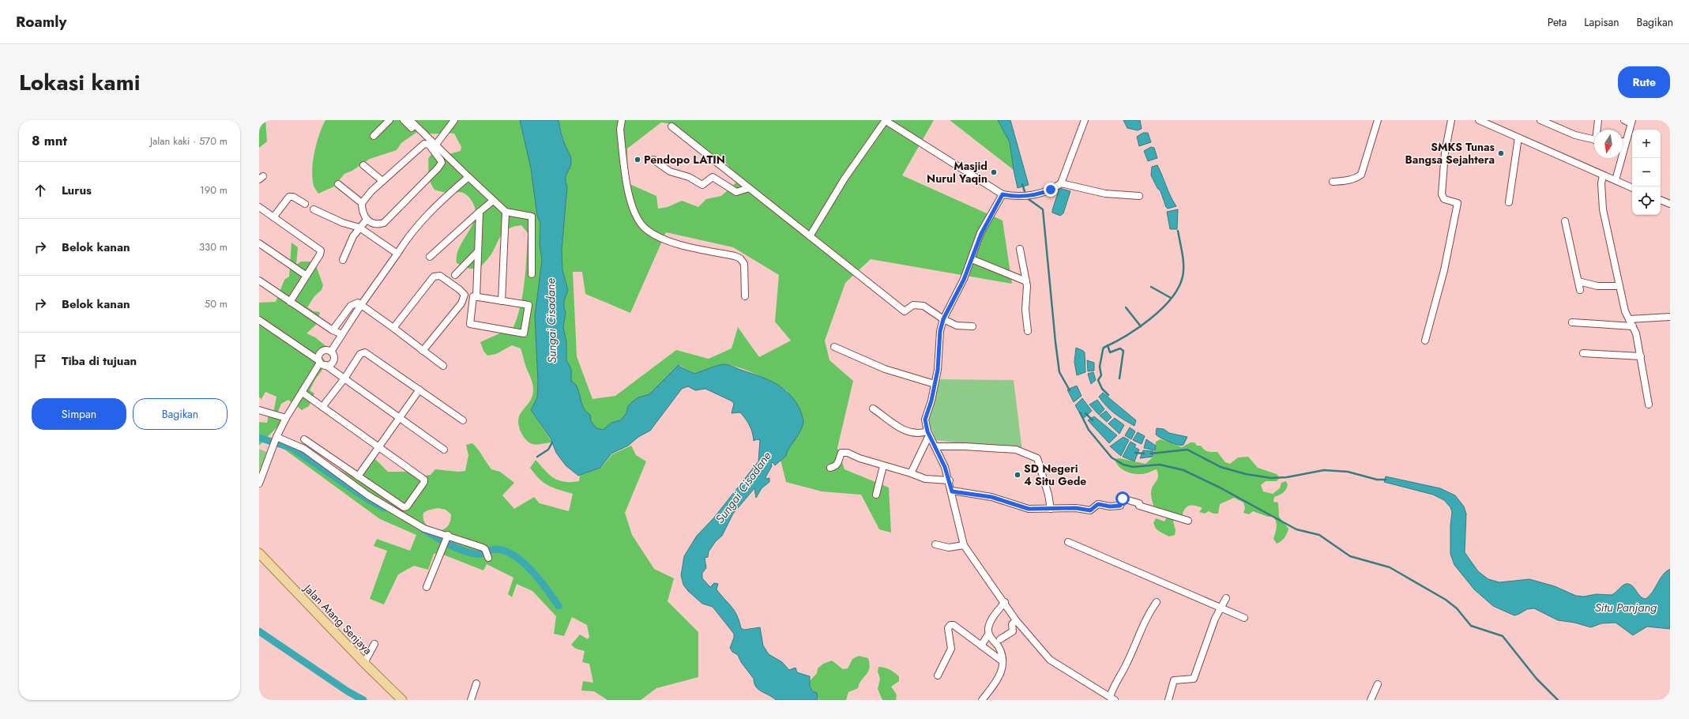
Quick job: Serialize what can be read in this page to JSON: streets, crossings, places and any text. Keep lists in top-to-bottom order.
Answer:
{
  "streets": {
    "main road": ["Jalan Atang Senjaya"]
  },
  "water": ["Sungai Cisadane", "Situ Panjang"],
  "places": [
    "SMKS Tunas Bangsa Sejahtera",
    "Pendopo LATIN",
    "Masjid Nurul Yaqin",
    "SD Negeri 4 Situ Gede"
  ],
  "north": "bottom",
  "page": {
    "header": "Roamly",
    "nav": ["Peta", "Lapisan", "Bagikan"],
    "title": "Lokasi kami",
    "buttons": [
      "Rute",
      ["Simpan", "Bagikan"]
    ],
    "heading": ["8 mnt", "Jalan kaki · 570 m"],
    "map_buttons": ["+", "−"],
    "list": [
      ["Lurus", "190 m"],
      ["Belok kanan", "330 m"],
      ["Belok kanan", "50 m"],
      "Tiba di tujuan"
    ]
  }
}
